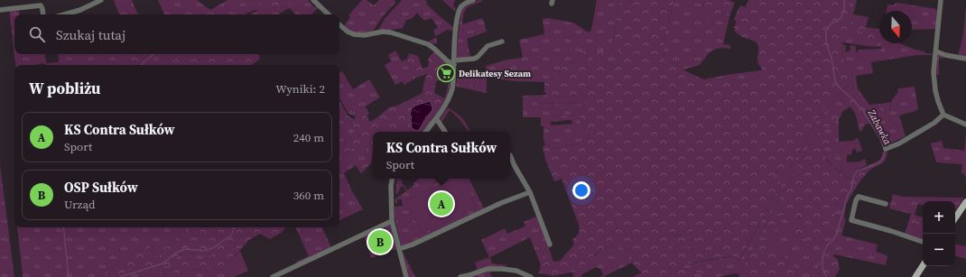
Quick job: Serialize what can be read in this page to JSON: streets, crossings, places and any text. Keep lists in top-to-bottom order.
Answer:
{
  "water": ["Zabawka"],
  "places": {
    "supermarket": ["Delikatesy Sezam"]
  },
  "north": "bottom",
  "page": {
    "search": "Szukaj tutaj",
    "heading": ["W pobliżu", "Wyniki: 2"],
    "list": [
      {
        "mark": "A",
        "name": "KS Contra Sułków",
        "note": "Sport",
        "value": "240 m"
      },
      {
        "mark": "B",
        "name": "OSP Sułków",
        "note": "Urząd",
        "value": "360 m"
      }
    ],
    "popup": ["KS Contra Sułków", "Sport"],
    "pins": ["A", "B"],
    "map_buttons": ["+", "−"]
  }
}
